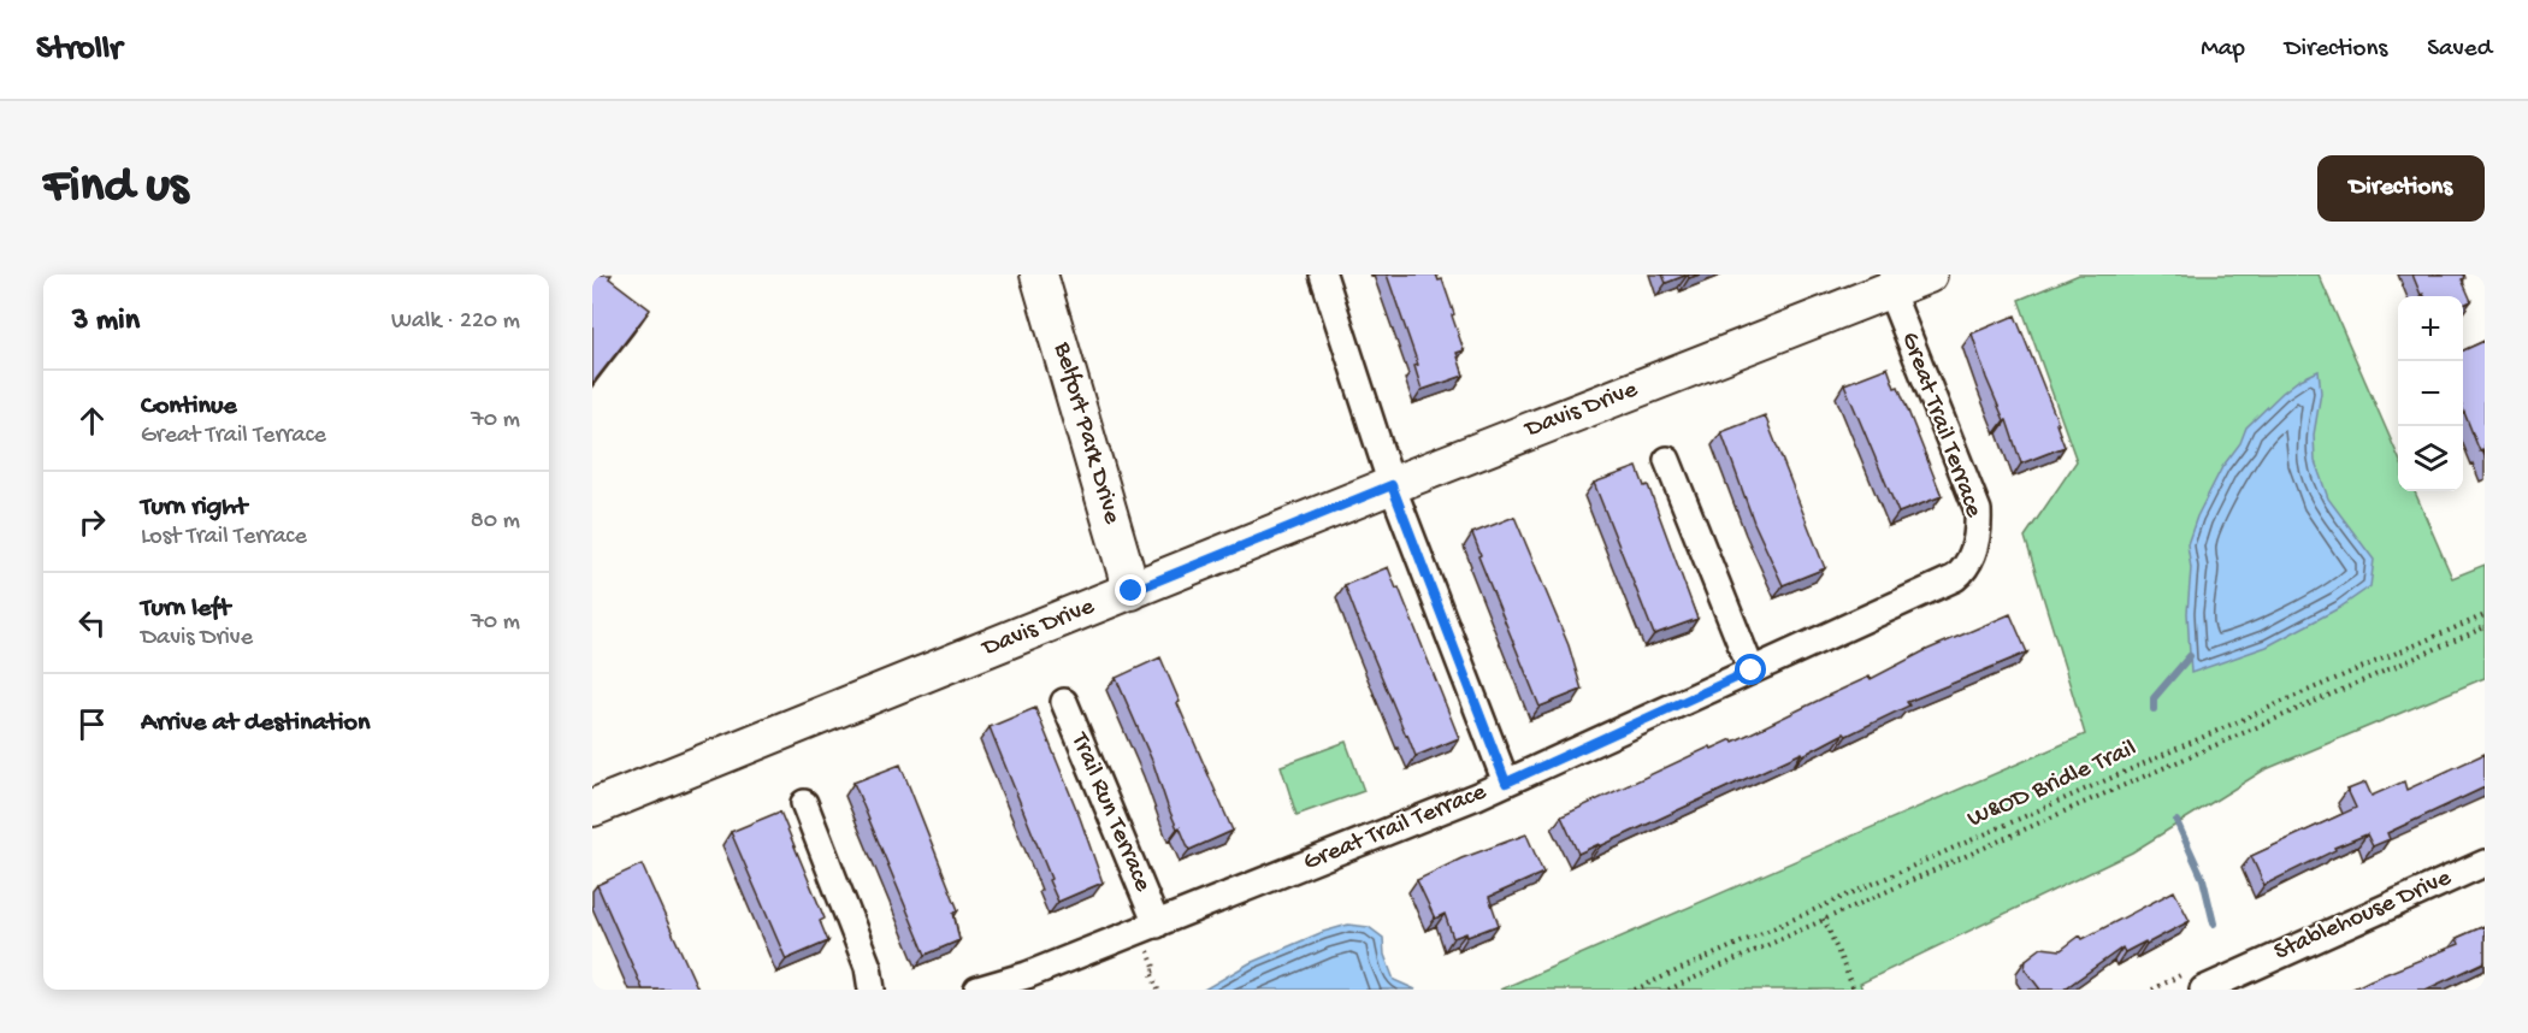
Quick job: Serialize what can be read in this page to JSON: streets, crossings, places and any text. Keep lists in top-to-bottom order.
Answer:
{
  "streets": {
    "main road": ["Davis Drive", "Belfort Park Drive"],
    "street": ["Great Trail Terrace", "Trail Run Terrace", "Stablehouse Drive"],
    "path": ["W&OD Bridle Trail"]
  },
  "crossings": [
    ["Davis Drive", "Great Trail Terrace"],
    ["Davis Drive", "Belfort Park Drive"],
    ["Great Trail Terrace", "Trail Run Terrace"]
  ],
  "page": {
    "header": "Strollr",
    "nav": ["Map", "Directions", "Saved"],
    "buttons": "Directions",
    "title": "Find us",
    "heading": ["3 min", "Walk · 220 m"],
    "map_buttons": ["+", "−"],
    "list": [
      ["Continue", "Great Trail Terrace", "70 m"],
      ["Turn right", "Lost Trail Terrace", "80 m"],
      ["Turn left", "Davis Drive", "70 m"],
      "Arrive at destination"
    ]
  }
}
